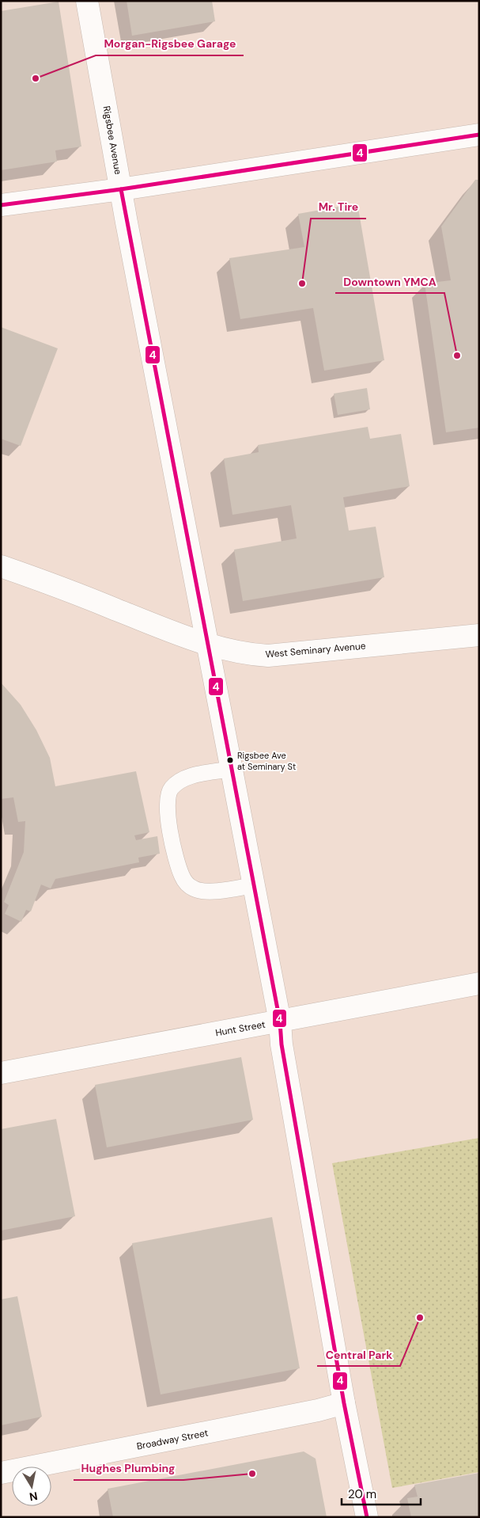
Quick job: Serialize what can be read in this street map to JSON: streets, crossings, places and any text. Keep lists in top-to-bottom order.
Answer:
{
  "streets": {
    "street": [
      "Rigsbee Avenue",
      "West Seminary Avenue",
      "Hunt Street",
      "Broadway Street"
    ]
  },
  "crossings": [
    ["Rigsbee Avenue", "West Seminary Avenue"],
    ["Rigsbee Avenue", "Hunt Street"],
    ["Rigsbee Avenue", "Broadway Street"]
  ],
  "places": [
    "Morgan-Rigsbee Garage",
    "Mr. Tire",
    "Downtown YMCA",
    "Rigsbee Ave at Seminary St",
    "Central Park",
    "Hughes Plumbing"
  ],
  "lines": ["transit line 4"],
  "scale_bar": "20 m",
  "north": "bottom"
}
